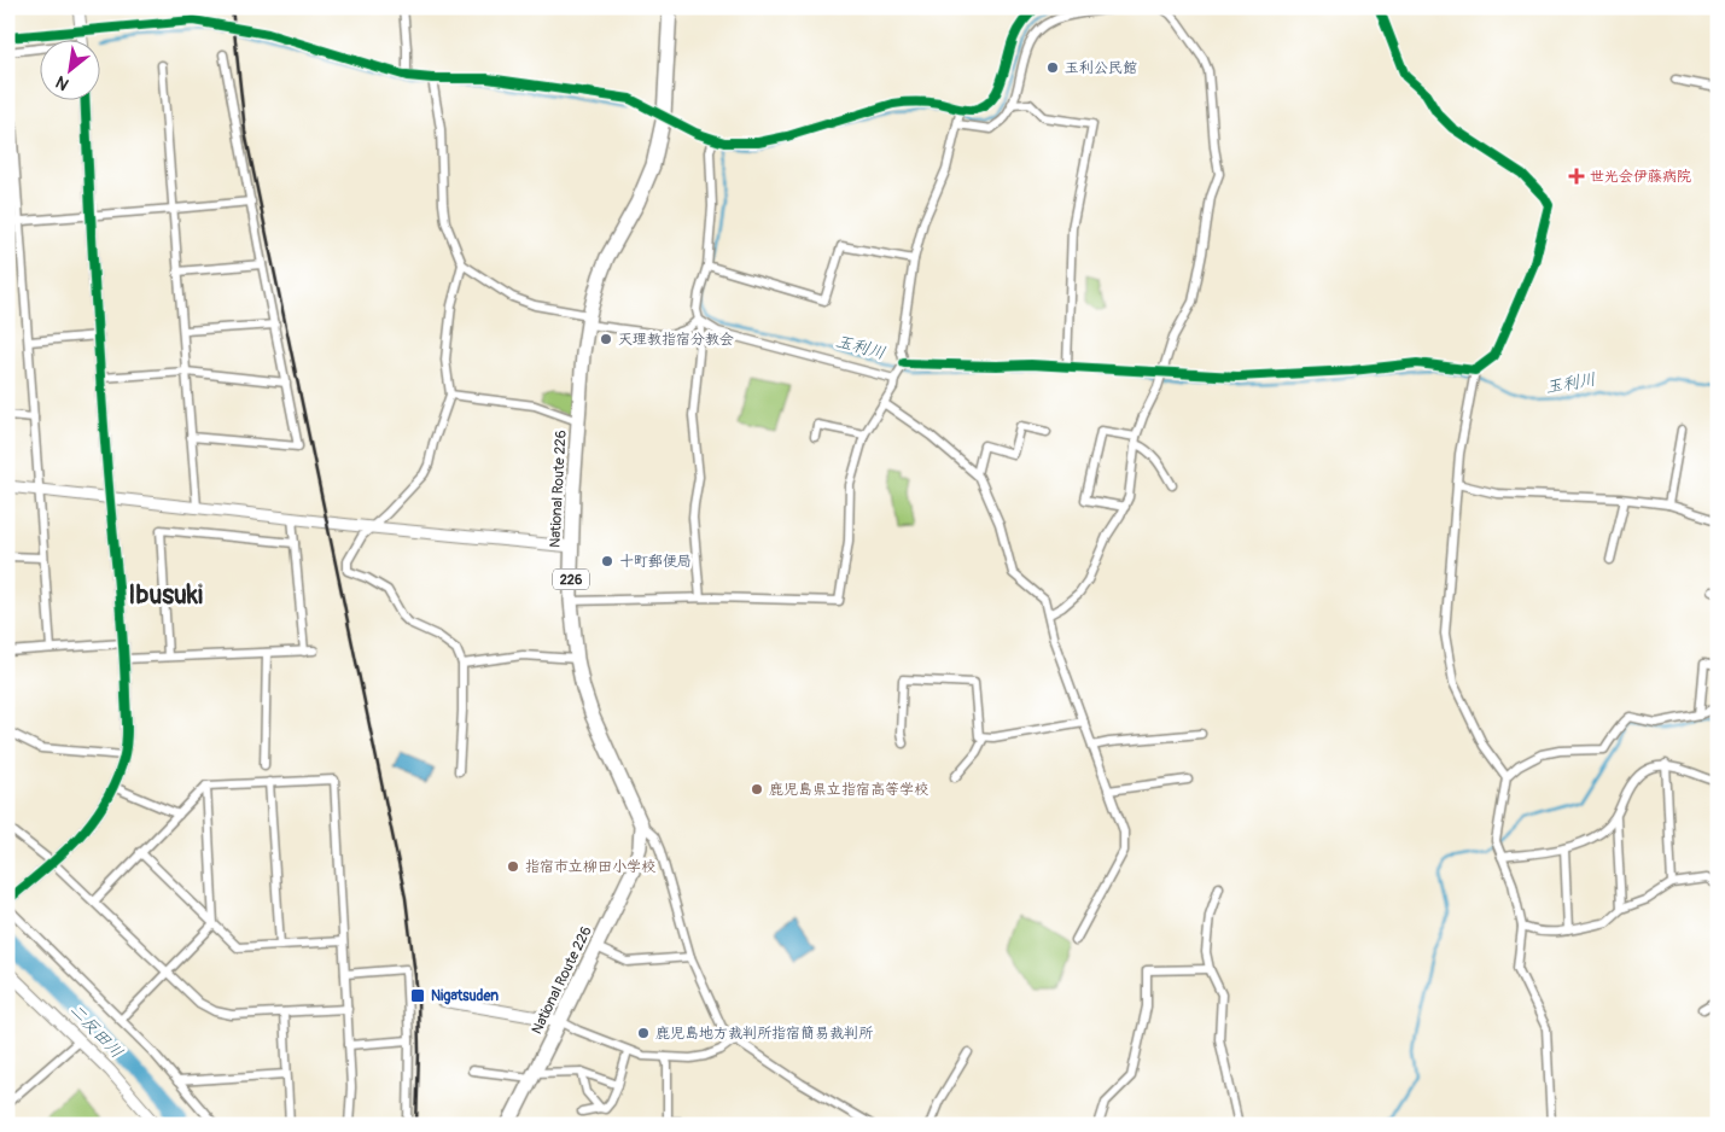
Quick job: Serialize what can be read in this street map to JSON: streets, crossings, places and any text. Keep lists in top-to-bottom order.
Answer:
{
  "streets": {
    "highway": ["National Route 226", "226"]
  },
  "districts": ["Ibusuki"],
  "water": ["玉利川", "二反田川"],
  "places": {
    "other": [
      "玉利公民館",
      "天理教指宿分教会",
      "十町郵便局",
      "鹿児島県立指宿高等学校",
      "指宿市立柳田小学校",
      "鹿児島地方裁判所指宿簡易裁判所"
    ],
    "health": ["世光会伊藤病院"],
    "transit": ["Nigatsuden"]
  },
  "north": "bottom left"
}
